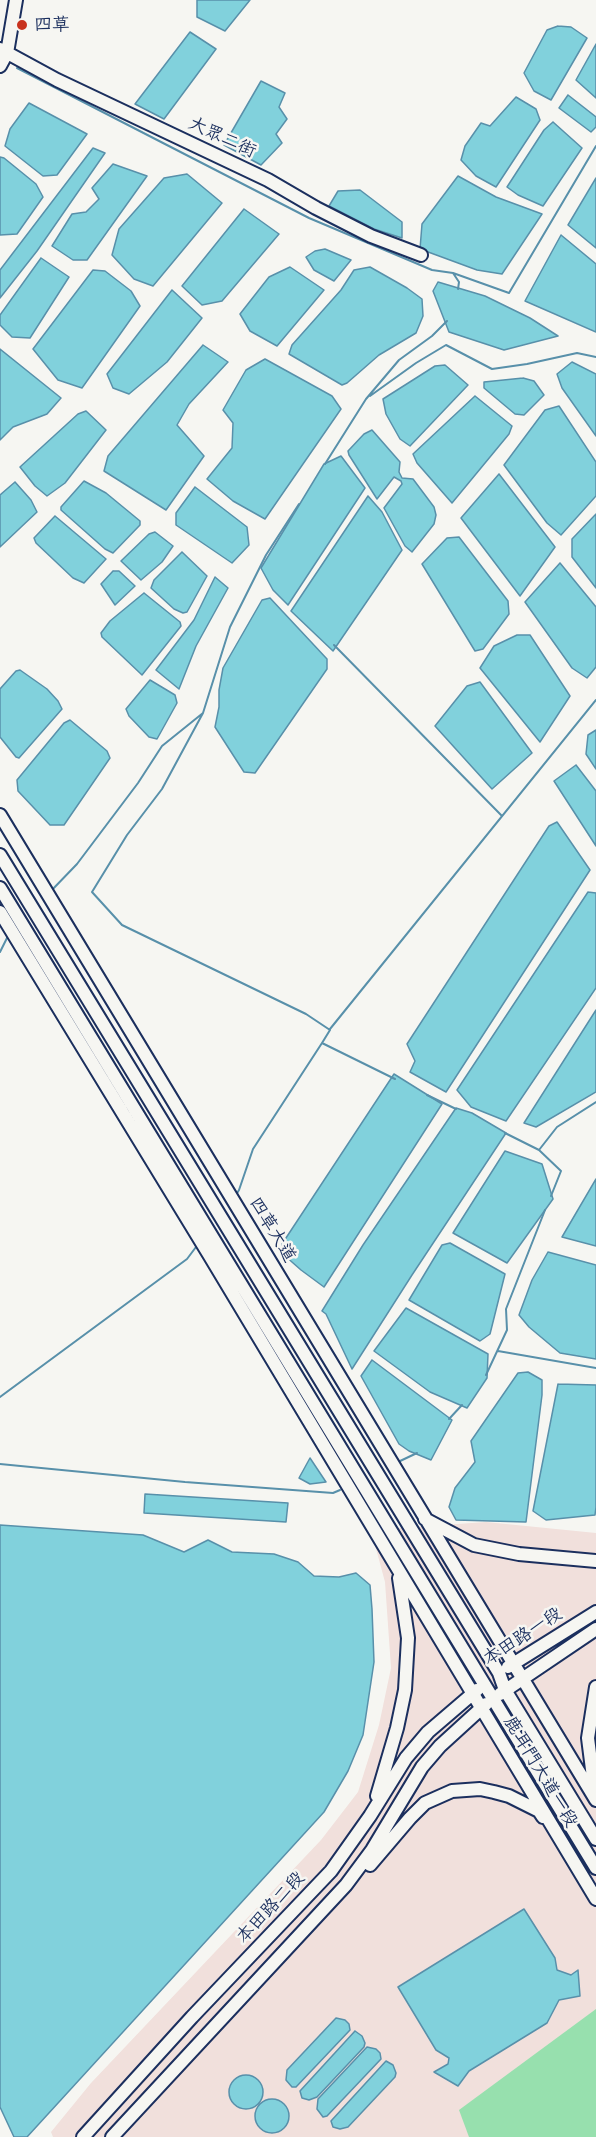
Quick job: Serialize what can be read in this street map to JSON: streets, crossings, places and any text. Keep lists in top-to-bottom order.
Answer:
{
  "streets": {
    "street": [
      "大眾二街",
      "四草大道",
      "本田路一段",
      "鹿耳門大道一段",
      "本田路二段"
    ]
  },
  "crossings": [
    ["四草大道", "本田路一段"],
    ["四草大道", "鹿耳門大道一段"],
    ["本田路一段", "鹿耳門大道一段"],
    ["本田路一段", "本田路二段"],
    ["鹿耳門大道一段", "本田路二段"]
  ],
  "places": ["四草"]
}
